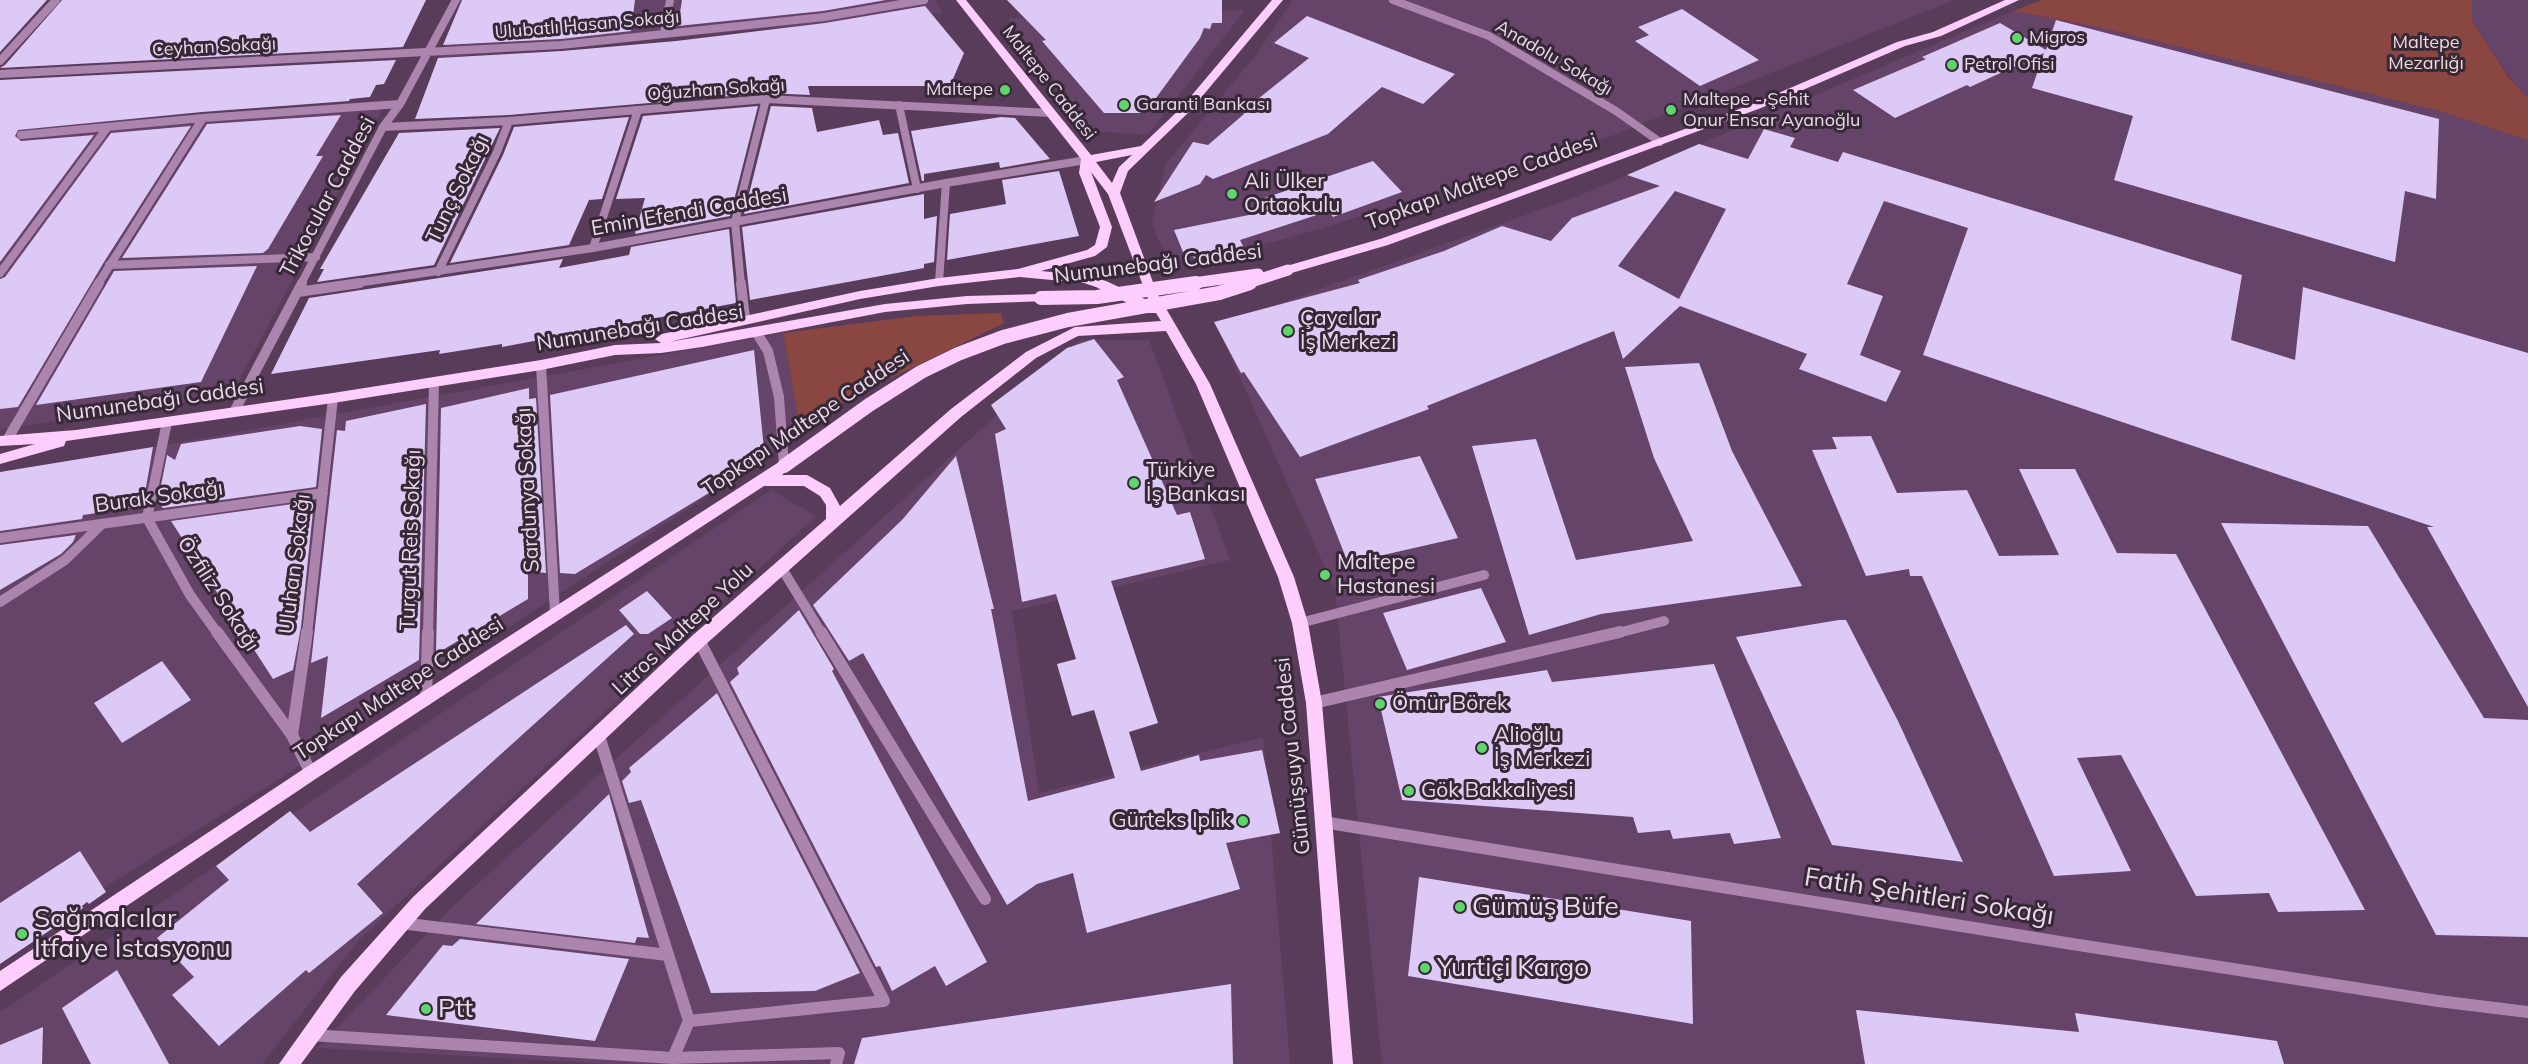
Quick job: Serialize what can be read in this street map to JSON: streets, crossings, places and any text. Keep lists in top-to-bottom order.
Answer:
{
  "streets": {
    "main road": [
      "Maltepe Caddesi",
      "Topkapı Maltepe Caddesi",
      "Numunebağı Caddesi",
      "Litros Maltepe Yolu",
      "Gümüşsuyu Caddesi"
    ],
    "street": [
      "Ulubatlı Hasan Sokağı",
      "Ceyhan Sokağı",
      "Anadolu Sokağı",
      "Oğuzhan Sokağı",
      "Tunç Sokağı",
      "Trikocular Caddesi",
      "Emin Efendi Caddesi",
      "Sardunya Sokağı",
      "Burak Sokağı",
      "Turgut Reis Sokağı",
      "Uluhan Sokağı",
      "Özfiliz Sokağı",
      "Fatih Şehitleri Sokağı"
    ]
  },
  "crossings": [
    ["Ulubatlı Hasan Sokağı", "Ceyhan Sokağı"],
    ["Ulubatlı Hasan Sokağı", "Trikocular Caddesi"],
    ["Ceyhan Sokağı", "Trikocular Caddesi"],
    ["Anadolu Sokağı", "Topkapı Maltepe Caddesi"],
    ["Maltepe Caddesi", "Oğuzhan Sokağı"],
    ["Maltepe Caddesi", "Emin Efendi Caddesi"],
    ["Maltepe Caddesi", "Gümüşsuyu Caddesi"],
    ["Oğuzhan Sokağı", "Tunç Sokağı"],
    ["Oğuzhan Sokağı", "Trikocular Caddesi"],
    ["Topkapı Maltepe Caddesi", "Numunebağı Caddesi"],
    ["Topkapı Maltepe Caddesi", "Sardunya Sokağı"],
    ["Topkapı Maltepe Caddesi", "Turgut Reis Sokağı"],
    ["Topkapı Maltepe Caddesi", "Özfiliz Sokağı"],
    ["Tunç Sokağı", "Emin Efendi Caddesi"],
    ["Trikocular Caddesi", "Emin Efendi Caddesi"],
    ["Trikocular Caddesi", "Numunebağı Caddesi"],
    ["Numunebağı Caddesi", "Sardunya Sokağı"],
    ["Numunebağı Caddesi", "Turgut Reis Sokağı"],
    ["Numunebağı Caddesi", "Uluhan Sokağı"],
    ["Burak Sokağı", "Uluhan Sokağı"],
    ["Burak Sokağı", "Özfiliz Sokağı"],
    ["Uluhan Sokağı", "Özfiliz Sokağı"],
    ["Litros Maltepe Yolu", "Gümüşsuyu Caddesi"],
    ["Gümüşsuyu Caddesi", "Fatih Şehitleri Sokağı"]
  ],
  "parks": ["Maltepe Mezarlığı"],
  "places": [
    "Migros",
    "Petrol Ofisi",
    "Maltepe",
    "Garanti Bankası",
    "Maltepe - Şehit Onur Ensar Ayanoğlu",
    "Ali Ülker Ortaokulu",
    "Çaycılar İş Merkezi",
    "Türkiye İş Bankası",
    "Maltepe Hastanesi",
    "Ömür Börek",
    "Alioğlu İş Merkezi",
    "Gök Bakkaliyesi",
    "Gürteks Iplik",
    "Gümüş Büfe",
    "Sağmalcılar İtfaiye İstasyonu",
    "Yurtiçi Kargo",
    "Ptt"
  ]
}
